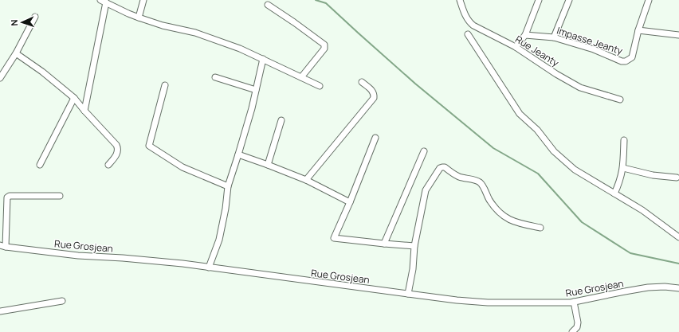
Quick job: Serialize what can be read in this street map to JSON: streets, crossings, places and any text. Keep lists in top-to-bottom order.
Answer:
{
  "streets": {
    "street": ["Impasse Jeanty", "Rue Jeanty", "Rue Grosjean"]
  },
  "north": "left"
}
